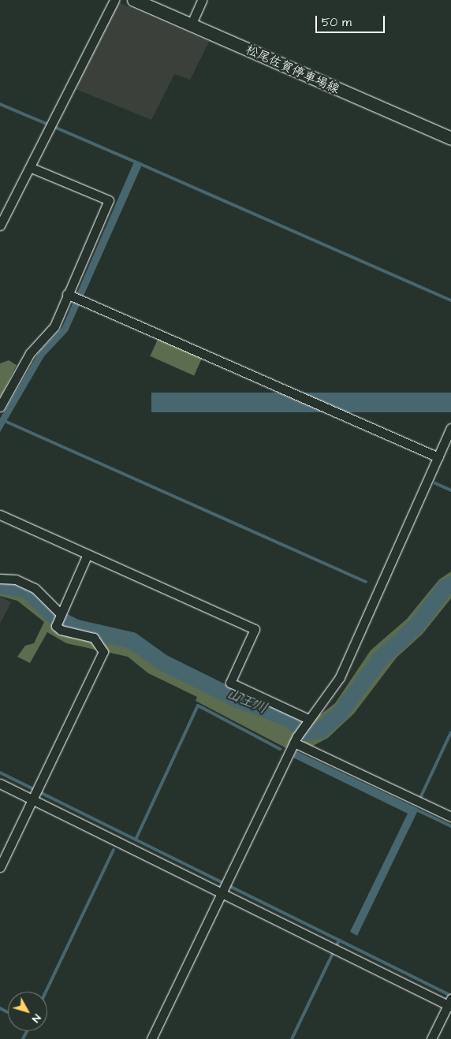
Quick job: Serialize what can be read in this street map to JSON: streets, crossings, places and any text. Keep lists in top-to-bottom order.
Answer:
{
  "streets": {
    "main road": ["松尾佐賀停車場線"]
  },
  "water": ["山王川"],
  "scale_bar": "50 m",
  "north": "bottom right"
}
